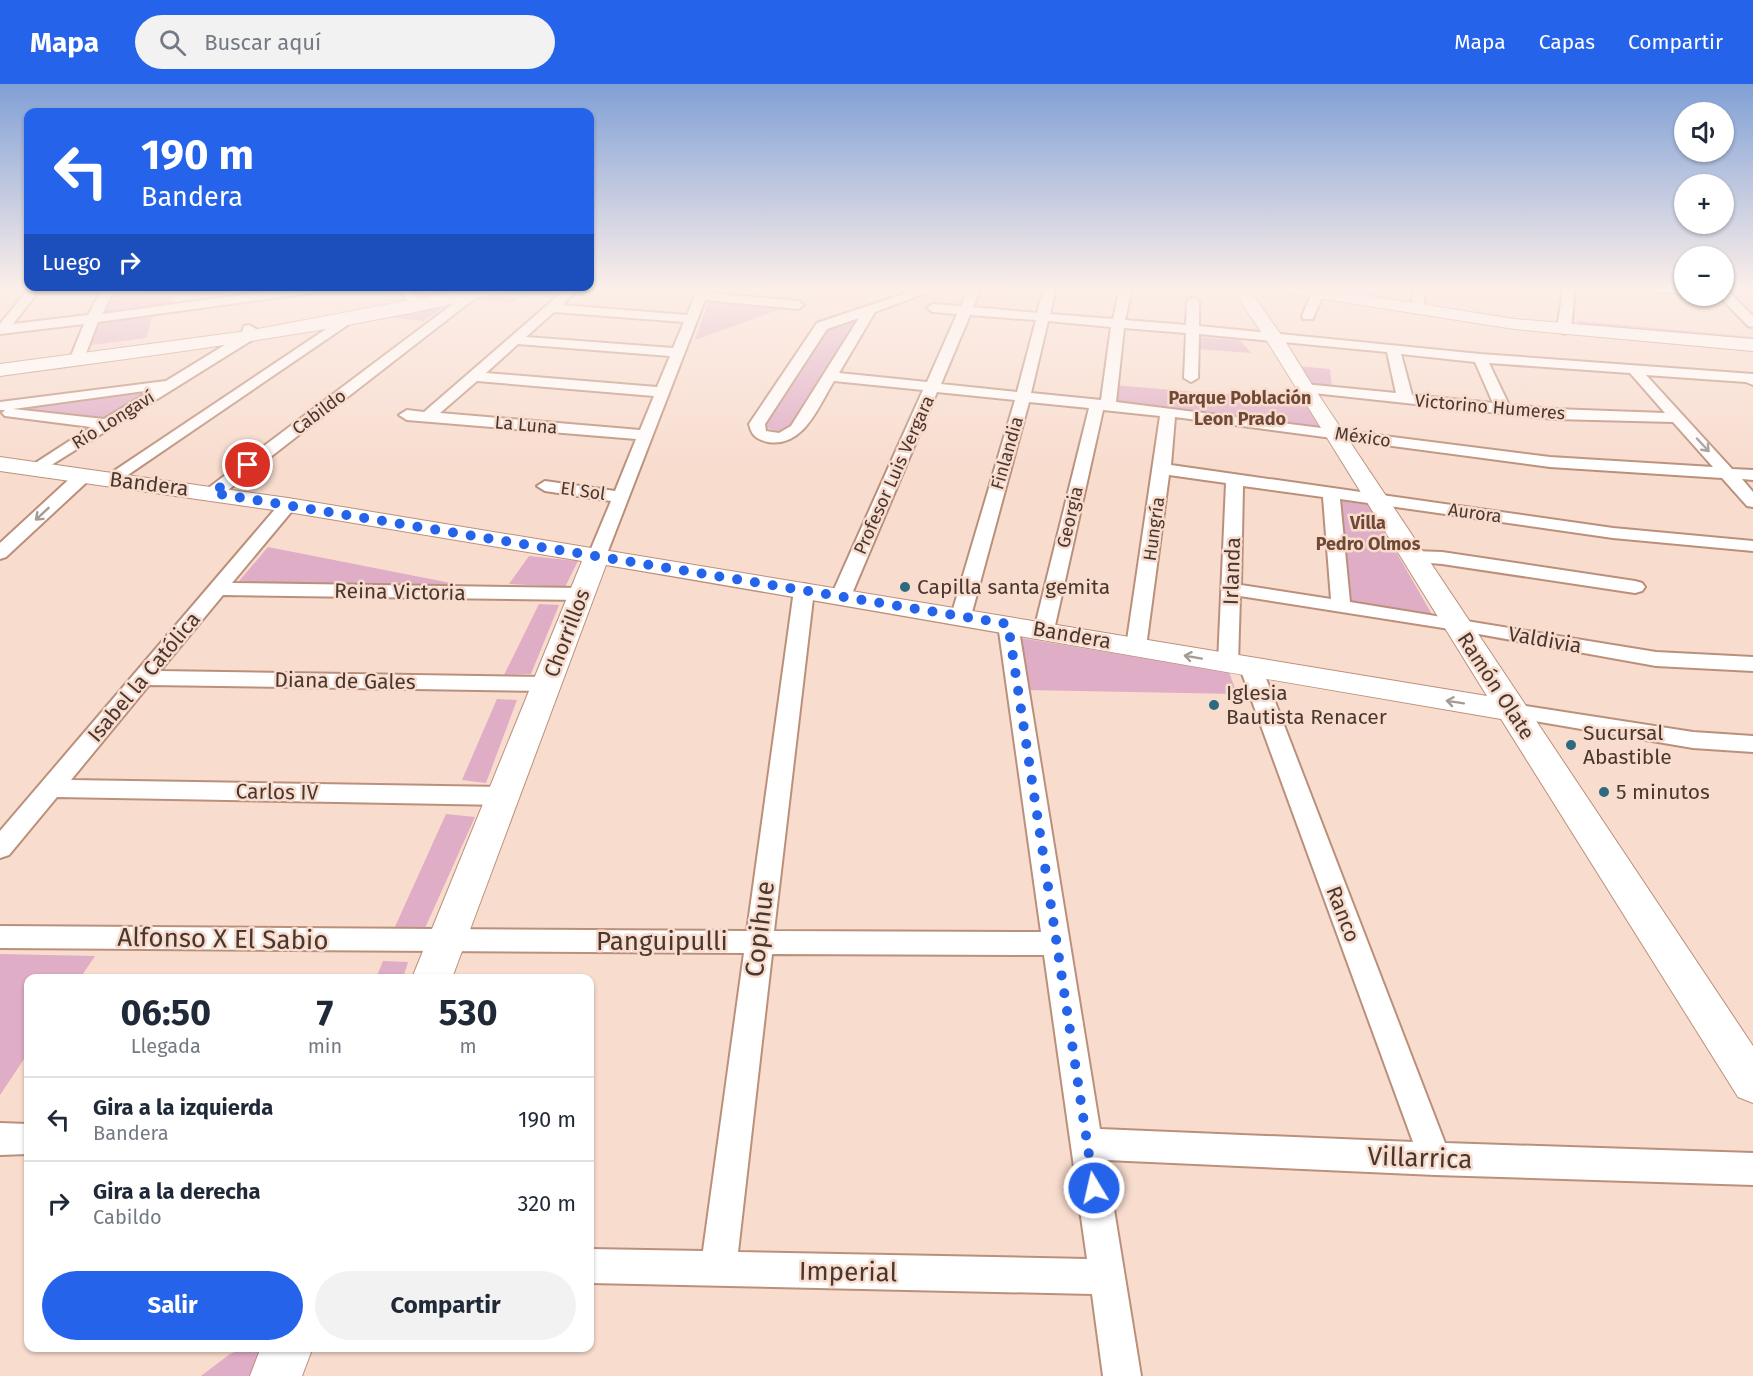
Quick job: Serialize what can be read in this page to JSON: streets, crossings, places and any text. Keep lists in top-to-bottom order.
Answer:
{
  "streets": {
    "street": [
      "Victorino Humeres",
      "Cabildo",
      "Río Longaví",
      "La Luna",
      "México",
      "Finlandia",
      "Profesor Luis Vergara",
      "Bandera",
      "El Sol",
      "Aurora",
      "Georgia",
      "Hungría",
      "Irlanda",
      "Reina Victoria",
      "Chorrillos",
      "Valdivia",
      "Isabel la Católica",
      "Diana de Gales",
      "Ramón Olate",
      "Carlos IV",
      "Ranco",
      "Copihue",
      "Alfonso X El Sabio",
      "Panguipulli",
      "Villarrica",
      "Imperial"
    ]
  },
  "crossings": [
    ["Victorino Humeres", "Ramón Olate"],
    ["Cabildo", "Bandera"],
    ["Río Longaví", "Bandera"],
    ["La Luna", "Chorrillos"],
    ["México", "Finlandia"],
    ["México", "Profesor Luis Vergara"],
    ["México", "Georgia"],
    ["México", "Hungría"],
    ["México", "Ramón Olate"],
    ["Finlandia", "Bandera"],
    ["Profesor Luis Vergara", "Bandera"],
    ["Bandera", "Georgia"],
    ["Bandera", "Hungría"],
    ["Bandera", "Irlanda"],
    ["Bandera", "Chorrillos"],
    ["Bandera", "Isabel la Católica"],
    ["Bandera", "Ramón Olate"],
    ["Bandera", "Ranco"],
    ["Bandera", "Copihue"],
    ["El Sol", "Chorrillos"],
    ["Aurora", "Hungría"],
    ["Aurora", "Irlanda"],
    ["Aurora", "Ramón Olate"],
    ["Irlanda", "Valdivia"],
    ["Irlanda", "Ranco"],
    ["Reina Victoria", "Chorrillos"],
    ["Reina Victoria", "Isabel la Católica"],
    ["Chorrillos", "Diana de Gales"],
    ["Chorrillos", "Carlos IV"],
    ["Chorrillos", "Alfonso X El Sabio"],
    ["Chorrillos", "Panguipulli"],
    ["Valdivia", "Ramón Olate"],
    ["Isabel la Católica", "Diana de Gales"],
    ["Isabel la Católica", "Carlos IV"],
    ["Ranco", "Villarrica"],
    ["Copihue", "Panguipulli"],
    ["Copihue", "Imperial"],
    ["Alfonso X El Sabio", "Panguipulli"]
  ],
  "districts": ["Parque Población Leon Prado", "Villa Pedro Olmos"],
  "places": [
    "Capilla santa gemita",
    "Iglesia Bautista Renacer",
    "Sucursal Abastible",
    "5 minutos"
  ],
  "page": {
    "header": "Mapa",
    "search": "Buscar aquí",
    "nav": ["Mapa", "Capas", "Compartir"],
    "map_buttons": ["+", "−"],
    "turn": ["190 m", "Bandera"],
    "then": "Luego",
    "eta": [
      "06:50",
      "Llegada",
      "7",
      "min",
      "530",
      "m"
    ],
    "list": [
      {
        "name": "Gira a la izquierda",
        "note": "Bandera",
        "value": "190 m"
      },
      {
        "name": "Gira a la derecha",
        "note": "Cabildo",
        "value": "320 m"
      }
    ],
    "buttons": ["Salir", "Compartir"]
  }
}
